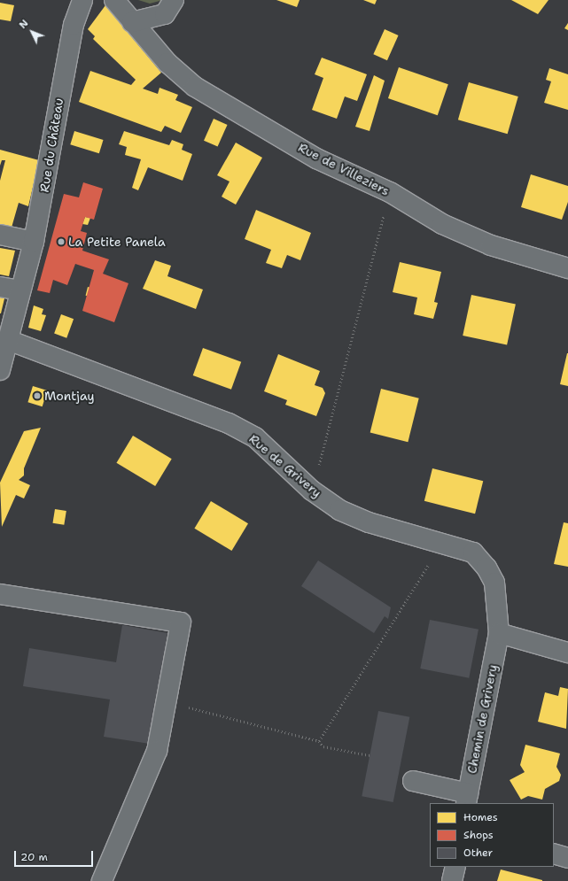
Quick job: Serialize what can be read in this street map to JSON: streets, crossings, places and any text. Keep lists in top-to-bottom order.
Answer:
{
  "streets": {
    "street": [
      "Rue du Château",
      "Rue de Villeziers",
      "Rue de Grivery",
      "Chemin de Grivery"
    ]
  },
  "crossings": [
    ["Rue du Château", "Rue de Grivery"],
    ["Rue de Grivery", "Chemin de Grivery"]
  ],
  "places": ["La Petite Panela", "Montjay"],
  "legend": ["Homes", "Shops", "Other"],
  "scale_bar": "20 m",
  "north": "top left"
}
